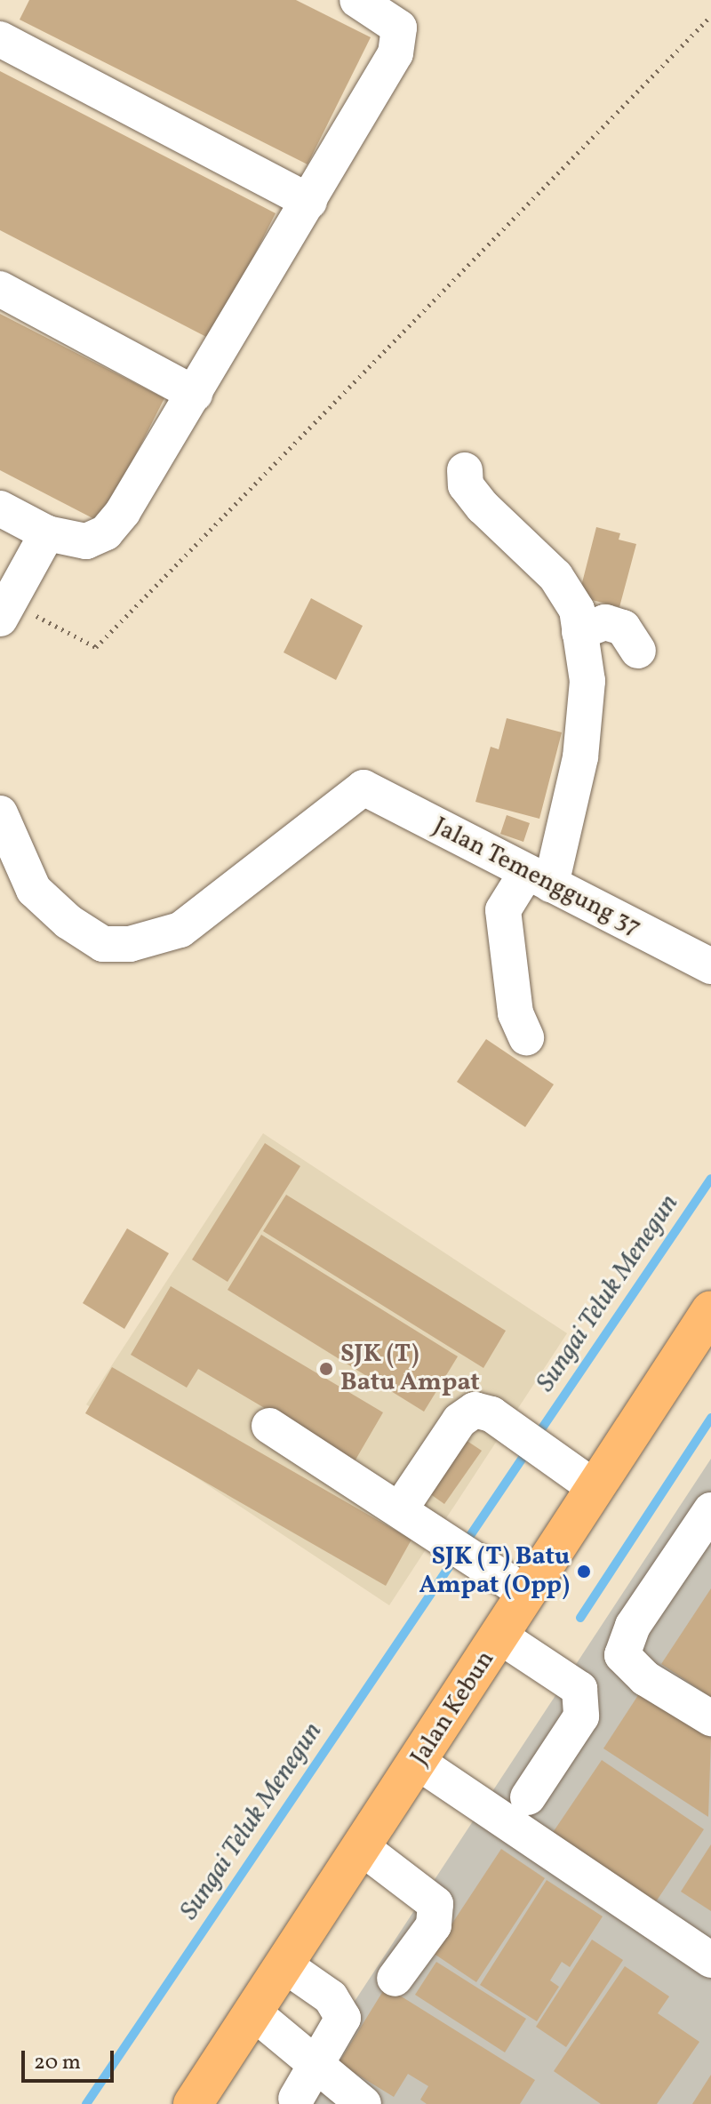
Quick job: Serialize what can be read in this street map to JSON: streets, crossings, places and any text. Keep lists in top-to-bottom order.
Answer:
{
  "streets": {
    "main road": ["Jalan Kebun"],
    "street": ["Jalan Temenggung 37"]
  },
  "water": ["Sungai Teluk Menegun"],
  "places": ["SJK (T) Batu Ampat", "SJK (T) Batu Ampat (Opp)"],
  "scale_bar": "20 m"
}
